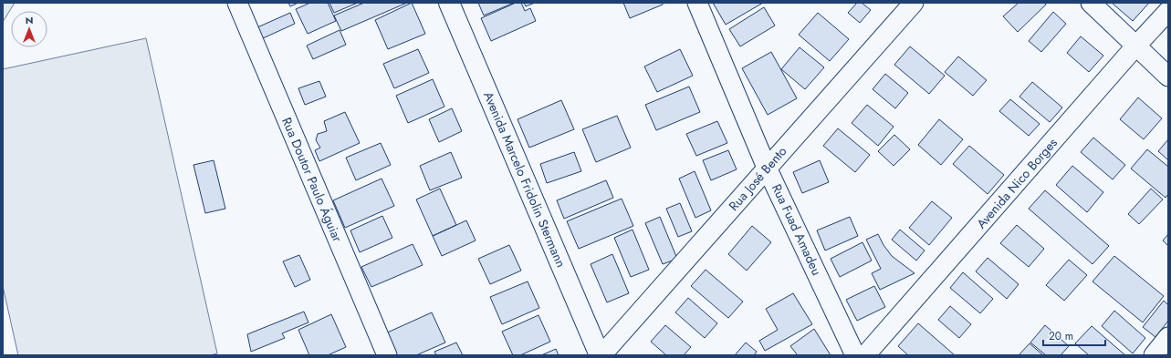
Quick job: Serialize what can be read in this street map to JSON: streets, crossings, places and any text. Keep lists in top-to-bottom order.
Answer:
{
  "streets": {
    "street": [
      "Rua José Bento",
      "Rua Doutor Paulo Águiar",
      "Avenida Marcelo Fridolin Stermann",
      "Avenida Nico Borges",
      "Rua Fuad Amadeu"
    ]
  },
  "crossings": [
    ["Rua José Bento", "Avenida Marcelo Fridolin Stermann"],
    ["Rua José Bento", "Rua Fuad Amadeu"]
  ],
  "scale_bar": "20 m",
  "north": "top"
}
